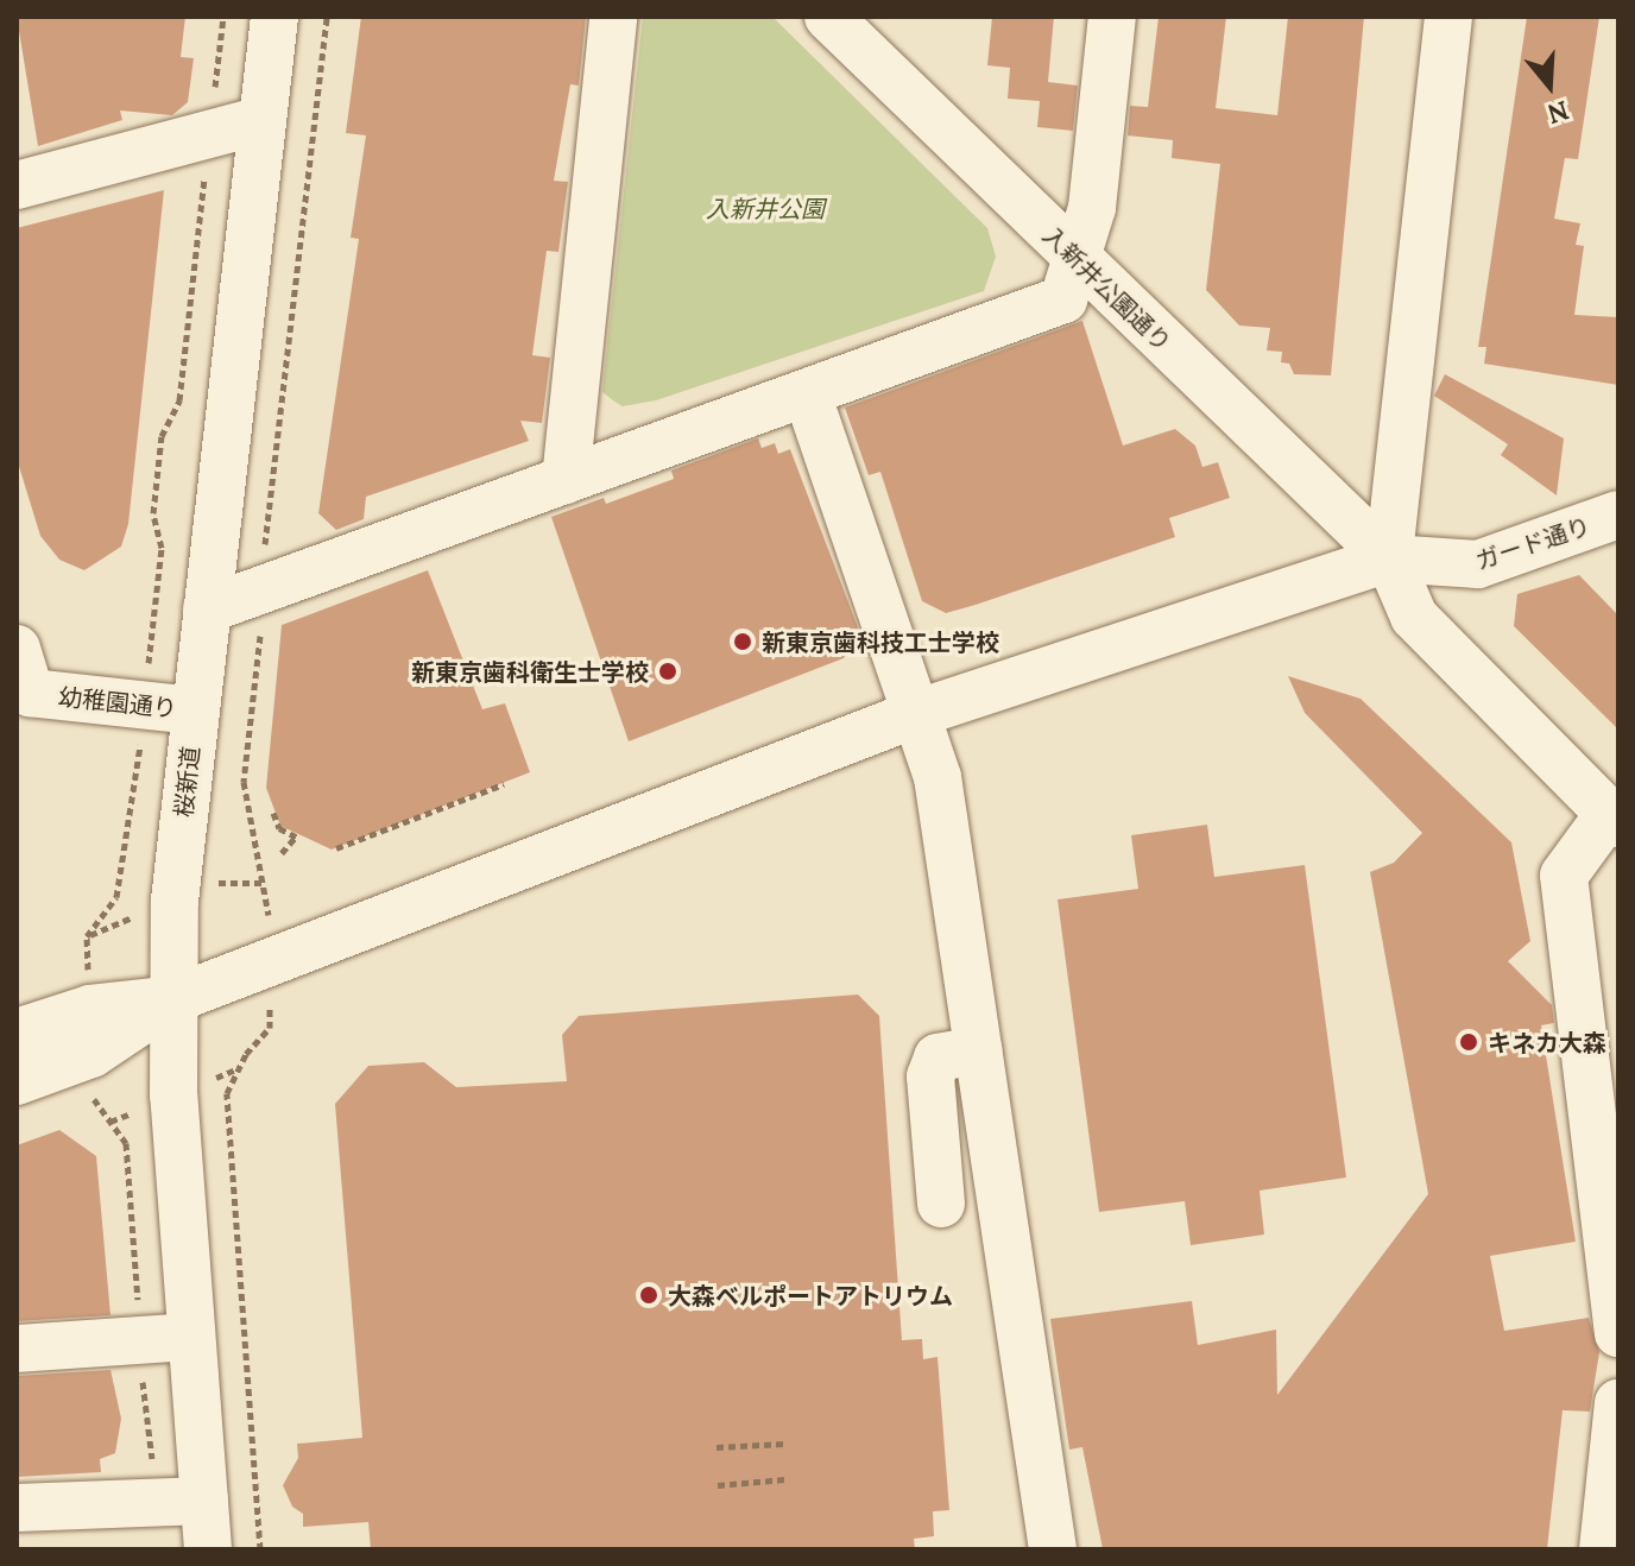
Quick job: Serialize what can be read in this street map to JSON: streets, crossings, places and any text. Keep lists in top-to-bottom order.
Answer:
{
  "streets": {
    "street": [
      "入新井公園通り",
      "ガード通り",
      "幼稚園通り",
      "桜新道"
    ]
  },
  "crossings": [
    ["入新井公園通り", "ガード通り"],
    ["幼稚園通り", "桜新道"]
  ],
  "parks": ["入新井公園"],
  "places": [
    "新東京歯科技工士学校",
    "新東京歯科衛生士学校",
    "キネカ大森",
    "大森ベルポートアトリウム"
  ],
  "north": "bottom"
}
